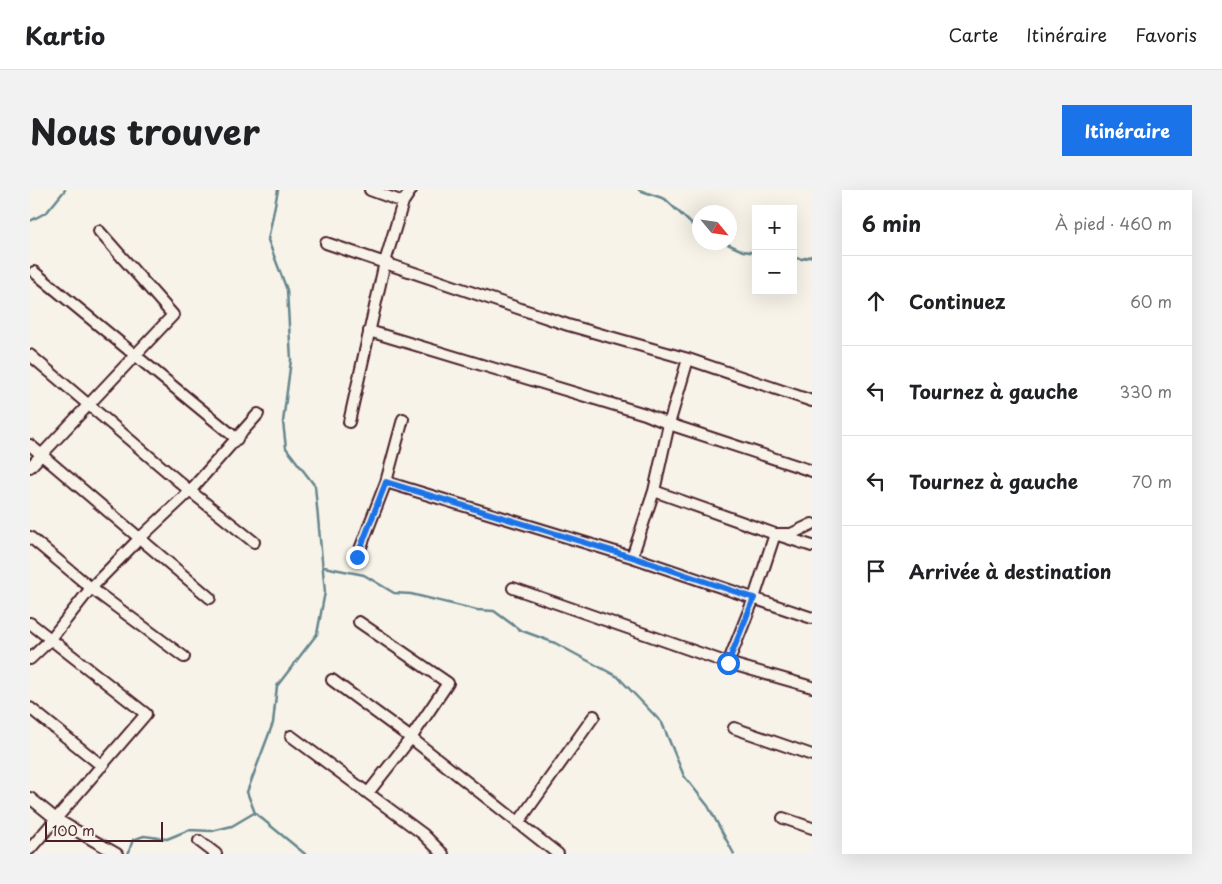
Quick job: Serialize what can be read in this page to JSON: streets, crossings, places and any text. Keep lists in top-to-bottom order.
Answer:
{
  "scale_bar": "100 m",
  "north": "bottom right",
  "page": {
    "header": "Kartio",
    "nav": ["Carte", "Itinéraire", "Favoris"],
    "title": "Nous trouver",
    "buttons": "Itinéraire",
    "heading": ["6 min", "À pied · 460 m"],
    "map_buttons": ["+", "−"],
    "list": [
      ["Continuez", "60 m"],
      ["Tournez à gauche", "330 m"],
      ["Tournez à gauche", "70 m"],
      "Arrivée à destination"
    ],
    "scale": "100 m"
  }
}
